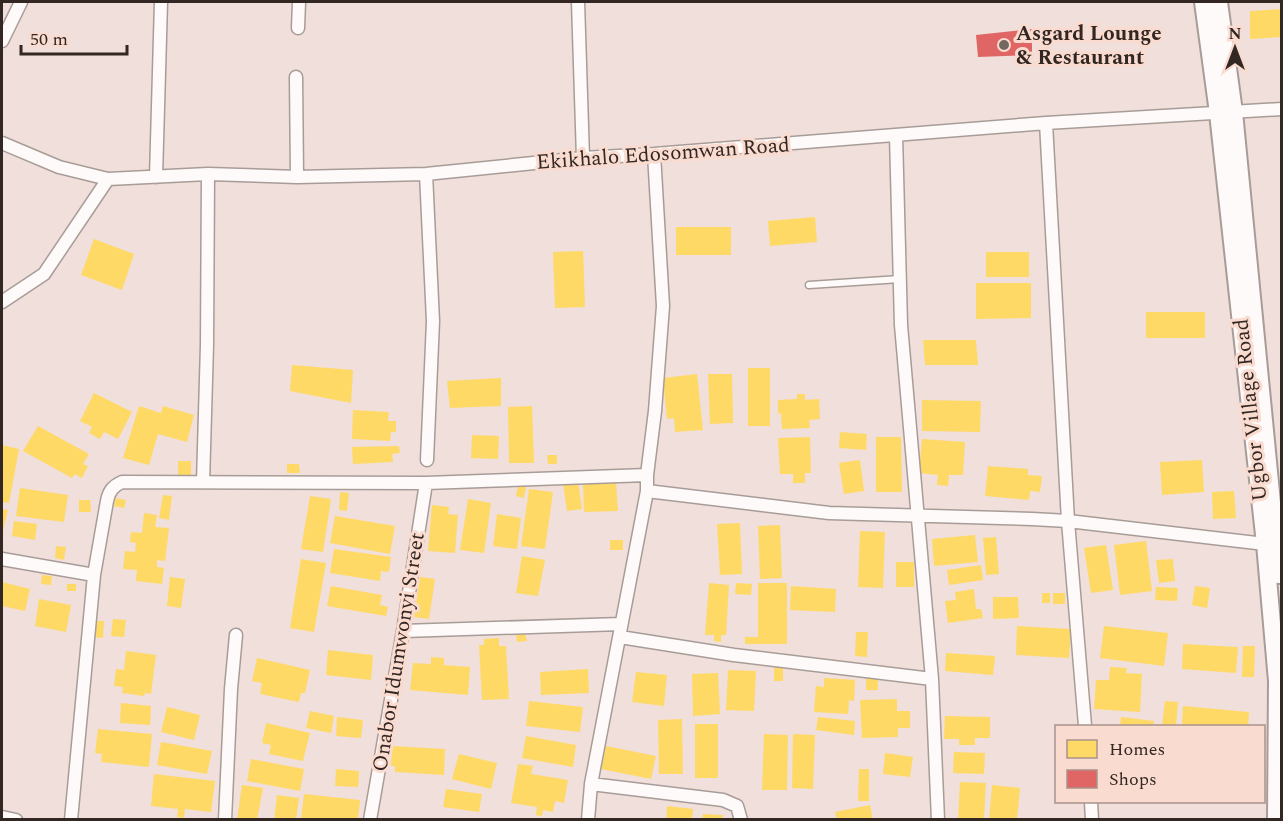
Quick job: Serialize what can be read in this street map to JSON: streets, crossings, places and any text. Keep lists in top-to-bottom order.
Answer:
{
  "streets": {
    "street": ["Ekikhalo Edosomwan Road", "Ugbor Village Road", "Onabor Idumwonyi Street"]
  },
  "crossings": [
    ["Ekikhalo Edosomwan Road", "Ugbor Village Road"]
  ],
  "places": ["Asgard Lounge & Restaurant"],
  "legend": ["Homes", "Shops"],
  "scale_bar": "50 m",
  "north": "top"
}
